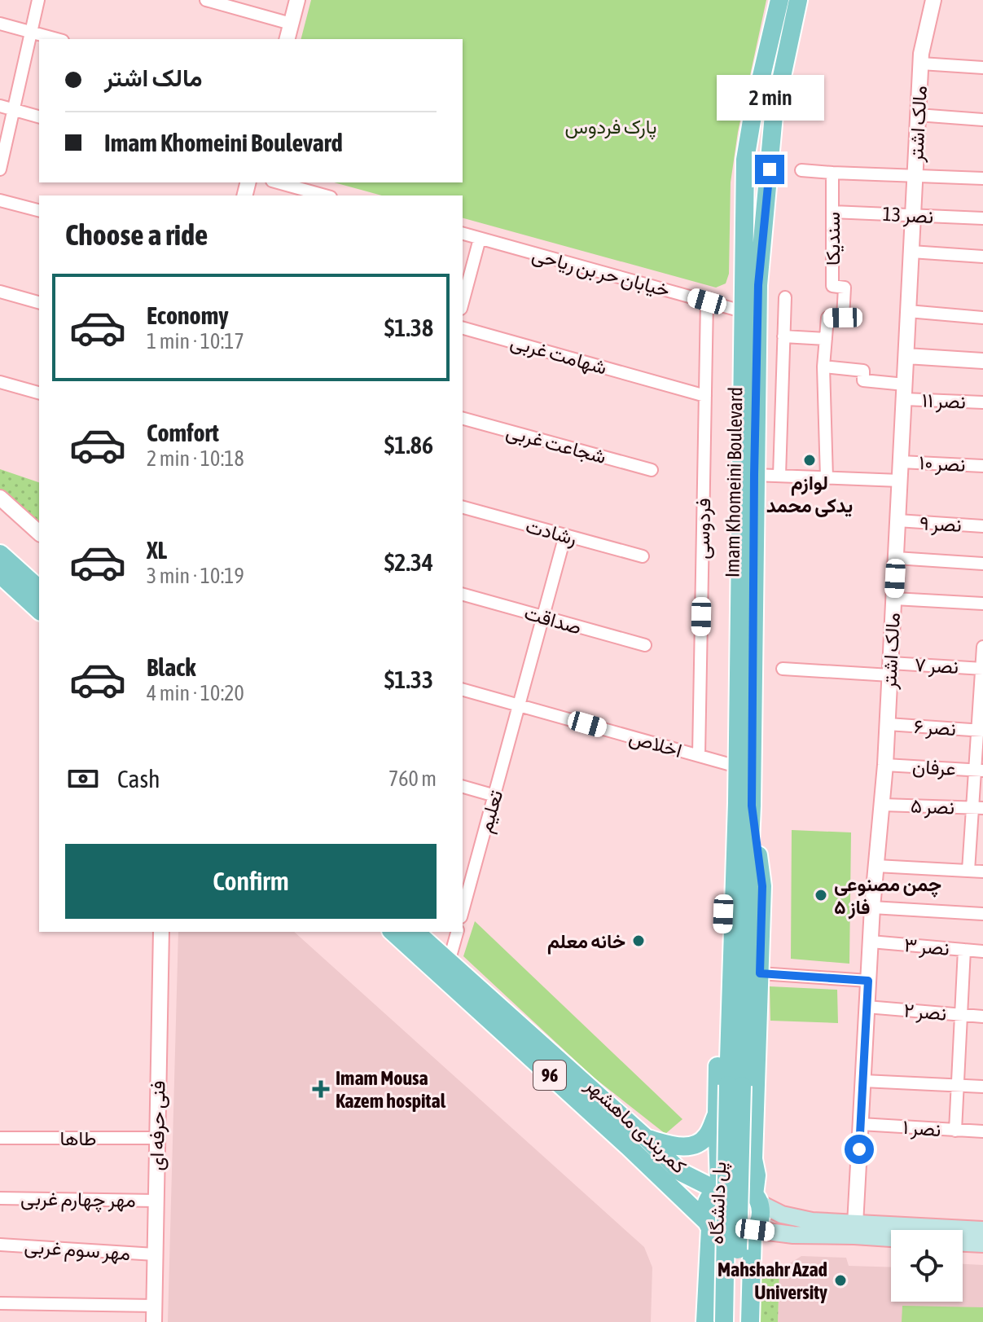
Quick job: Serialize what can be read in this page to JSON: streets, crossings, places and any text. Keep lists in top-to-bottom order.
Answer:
{
  "streets": {
    "main road": [
      "Imam Khomeini Boulevard",
      "96",
      "کمربندی ماهشهر",
      "پل دانشگاه"
    ],
    "street": [
      "مالک اشتر",
      "نصر 13",
      "سندیکا",
      "خیابان حر بن ریاحی",
      "شهامت غربی",
      "نصر ۱۱",
      "شجاعت غربی",
      "نصر ۱۰",
      "نصر ۹",
      "فردوسی",
      "رشادت",
      "صداقت",
      "نصر ۷",
      "نصر ۶",
      "اخلاص",
      "عرفان",
      "نصر ۵",
      "تعلیم",
      "نصر ۳",
      "نصر ۲",
      "فنی حرفه ای",
      "نصر ۱",
      "طاها",
      "مهر چهارم غربی",
      "مهر سوم غربی"
    ]
  },
  "crossings": [
    ["مالک اشتر", "نصر 13"],
    ["مالک اشتر", "نصر ۱۱"],
    ["مالک اشتر", "نصر ۱۰"],
    ["مالک اشتر", "نصر ۹"],
    ["مالک اشتر", "نصر ۷"],
    ["مالک اشتر", "نصر ۶"],
    ["مالک اشتر", "عرفان"],
    ["مالک اشتر", "نصر ۵"],
    ["مالک اشتر", "نصر ۳"],
    ["مالک اشتر", "نصر ۲"],
    ["مالک اشتر", "نصر ۱"],
    ["نصر 13", "سندیکا"],
    ["سندیکا", "نصر ۱۱"],
    ["خیابان حر بن ریاحی", "Imam Khomeini Boulevard"],
    ["خیابان حر بن ریاحی", "فردوسی"],
    ["شهامت غربی", "فردوسی"],
    ["Imam Khomeini Boulevard", "اخلاص"],
    ["Imam Khomeini Boulevard", "پل دانشگاه"],
    ["فردوسی", "اخلاص"],
    ["رشادت", "تعلیم"],
    ["صداقت", "تعلیم"],
    ["اخلاص", "تعلیم"],
    ["96", "کمربندی ماهشهر"],
    ["فنی حرفه ای", "طاها"],
    ["فنی حرفه ای", "مهر چهارم غربی"],
    ["فنی حرفه ای", "مهر سوم غربی"]
  ],
  "parks": ["پارک فردوس"],
  "places": {
    "other": [
      "لوازم یدکی محمد",
      "چمن مصنوعی فاز ۵",
      "خانه معلم",
      "Mahshahr Azad University"
    ],
    "health": ["Imam Mousa Kazem hospital"]
  },
  "page": {
    "banner": ["مالک اشتر", "Imam Khomeini Boulevard"],
    "bubble": "2 min",
    "heading": "Choose a ride",
    "list": [
      {
        "name": "Economy",
        "note": "1 min · 10:17",
        "value": "$1.38"
      },
      {
        "name": "Comfort",
        "note": "2 min · 10:18",
        "value": "$1.86"
      },
      {
        "name": "XL",
        "note": "3 min · 10:19",
        "value": "$2.34"
      },
      {
        "name": "Black",
        "note": "4 min · 10:20",
        "value": "$1.33"
      }
    ],
    "pay": ["Cash", "760 m"],
    "buttons": "Confirm"
  }
}
